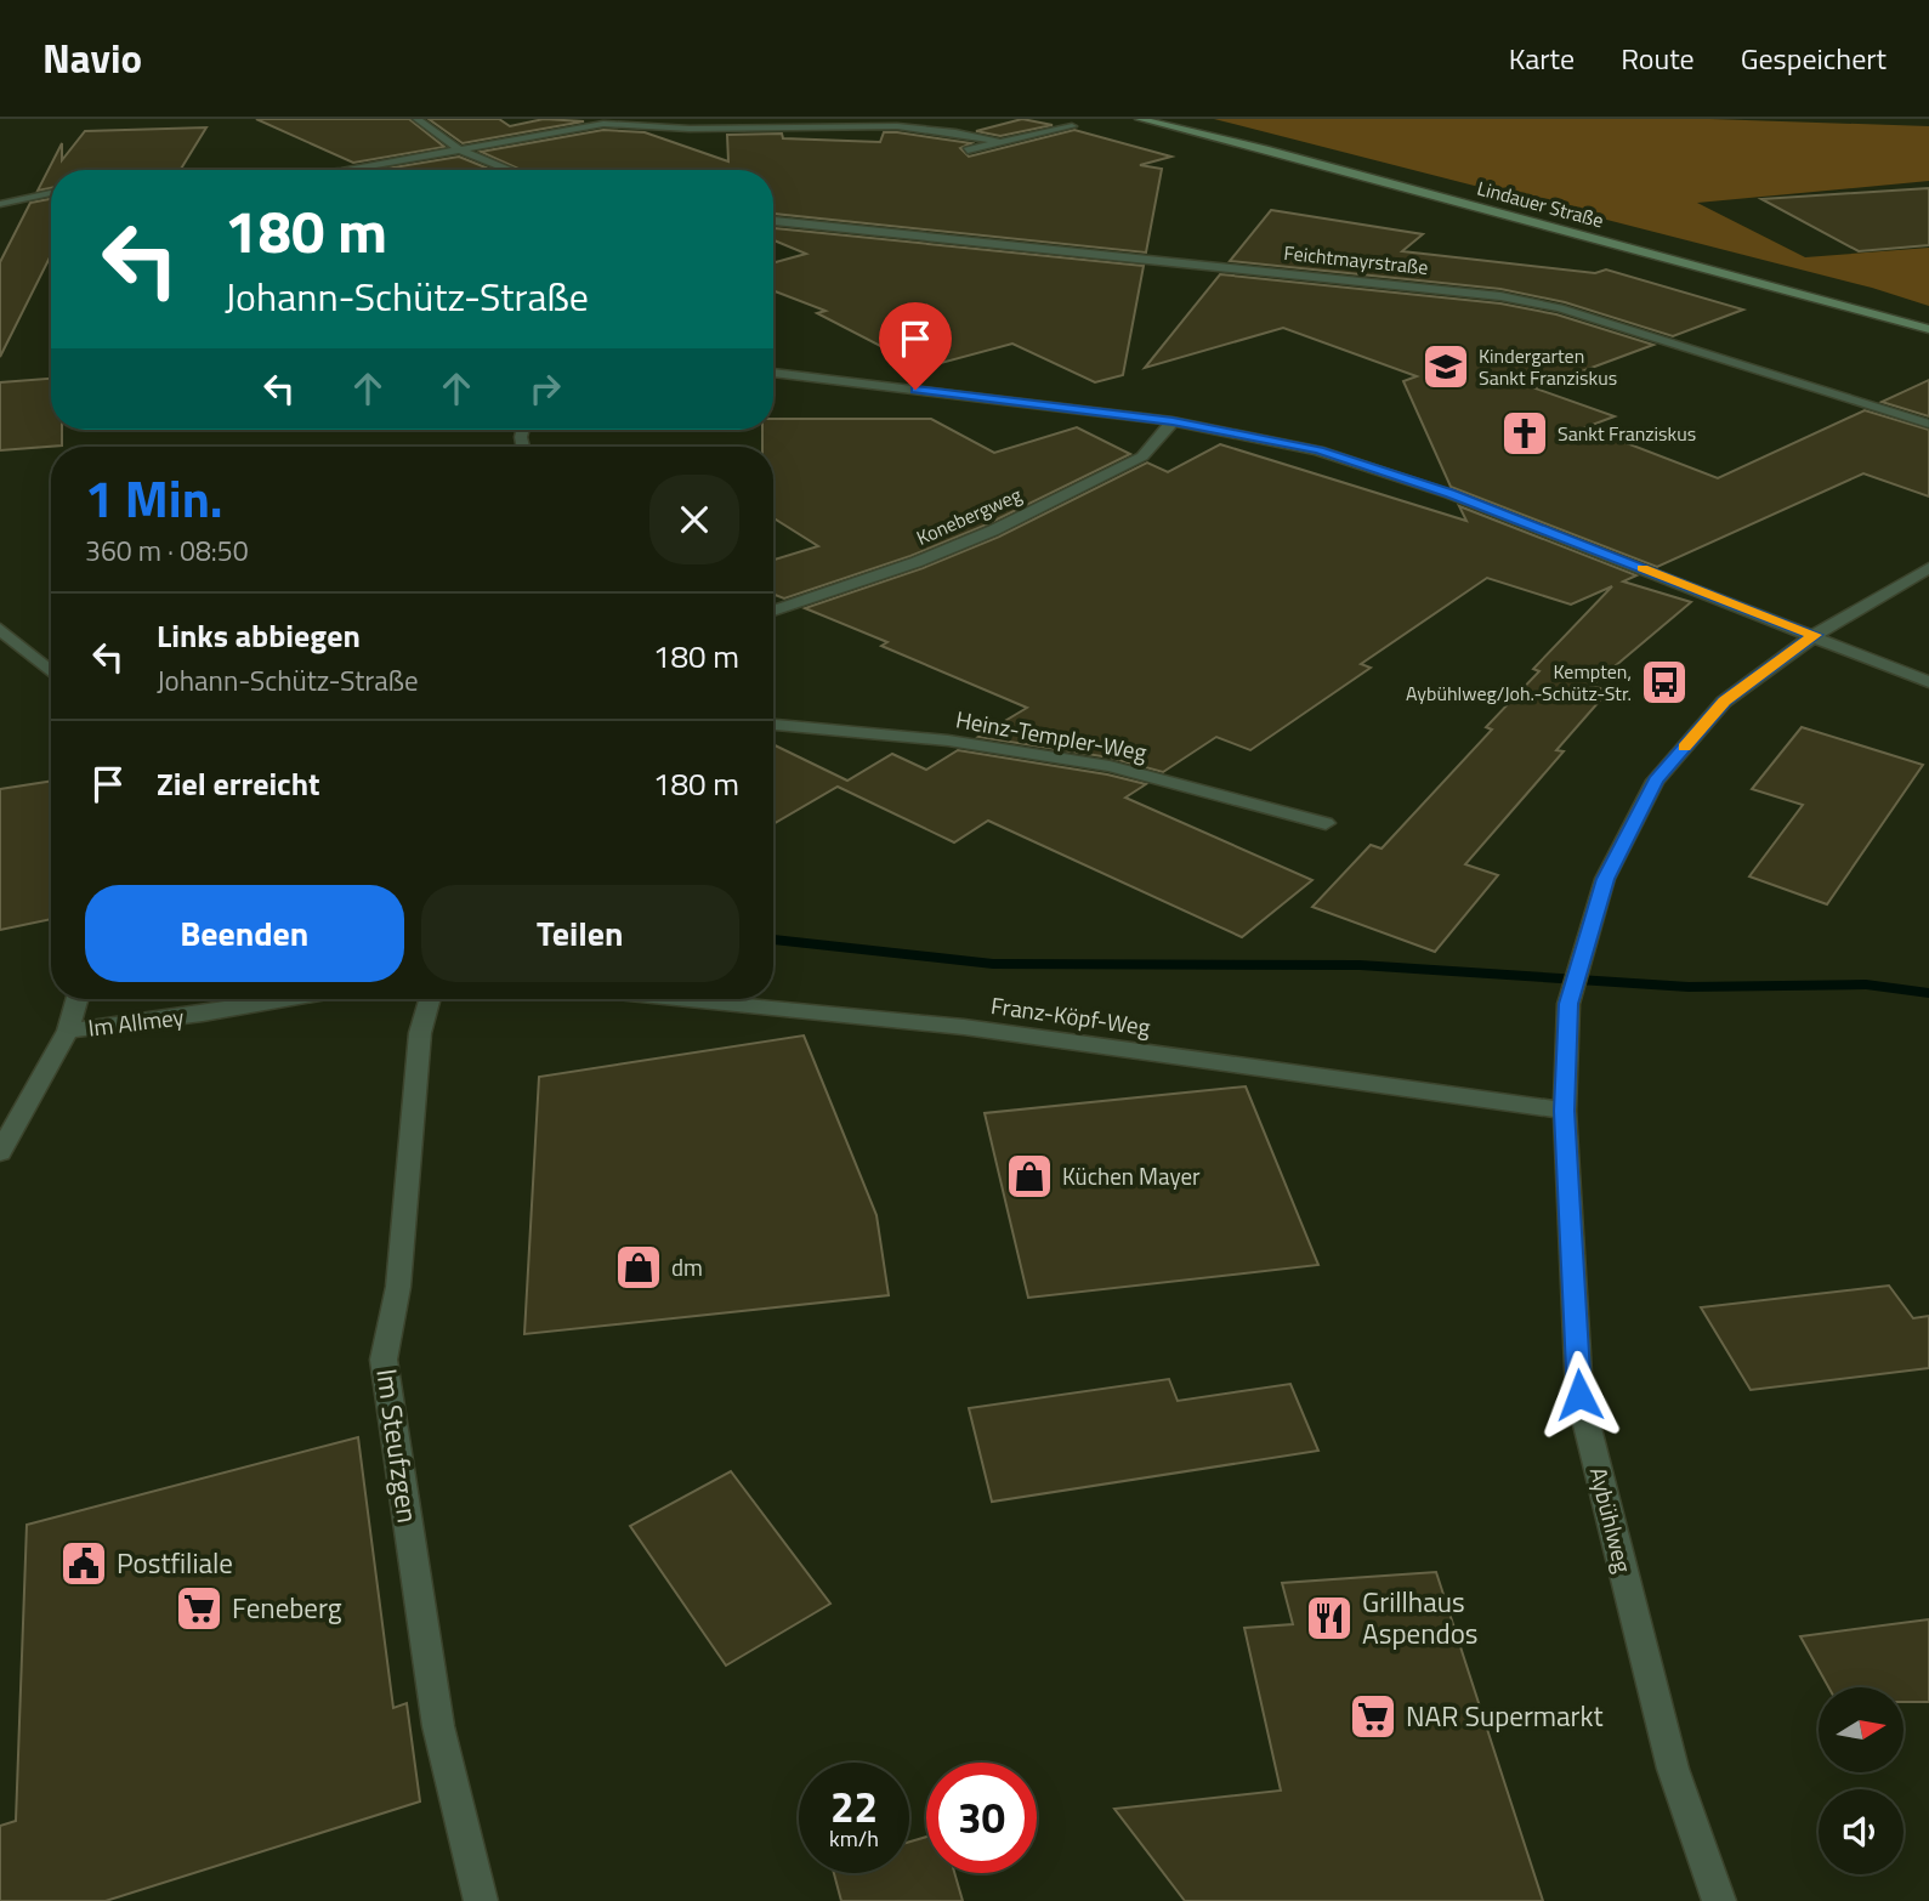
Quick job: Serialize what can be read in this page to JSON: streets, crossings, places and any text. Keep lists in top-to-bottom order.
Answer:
{
  "streets": {
    "main road": ["Lindauer Straße"],
    "street": [
      "Feichtmayrstraße",
      "Konebergweg",
      "Heinz-Templer-Weg",
      "Franz-Köpf-Weg",
      "Im Allmey",
      "Im Steufzgen",
      "Aybühlweg"
    ]
  },
  "crossings": [
    ["Franz-Köpf-Weg", "Aybühlweg"]
  ],
  "places": {
    "school or university": ["Kindergarten Sankt Franziskus"],
    "church": ["Sankt Franziskus"],
    "bus stop": ["Kempten, Aybühlweg/Joh.-Schütz-Str."],
    "shop": ["Küchen Mayer", "dm"],
    "public building": ["Postfiliale"],
    "supermarket": ["Feneberg", "NAR Supermarkt"],
    "restaurant": ["Grillhaus Aspendos"]
  },
  "north": "right",
  "page": {
    "header": "Navio",
    "nav": ["Karte", "Route", "Gespeichert"],
    "turn": ["180 m", "Johann-Schütz-Straße"],
    "heading": ["1 Min.", "360 m · 08:50"],
    "list": [
      {
        "name": "Links abbiegen",
        "note": "Johann-Schütz-Straße",
        "value": "180 m"
      },
      {
        "name": "Ziel erreicht",
        "value": "180 m"
      }
    ],
    "buttons": ["Beenden", "Teilen"],
    "speed": "22 km/h",
    "limit": "30"
  }
}
